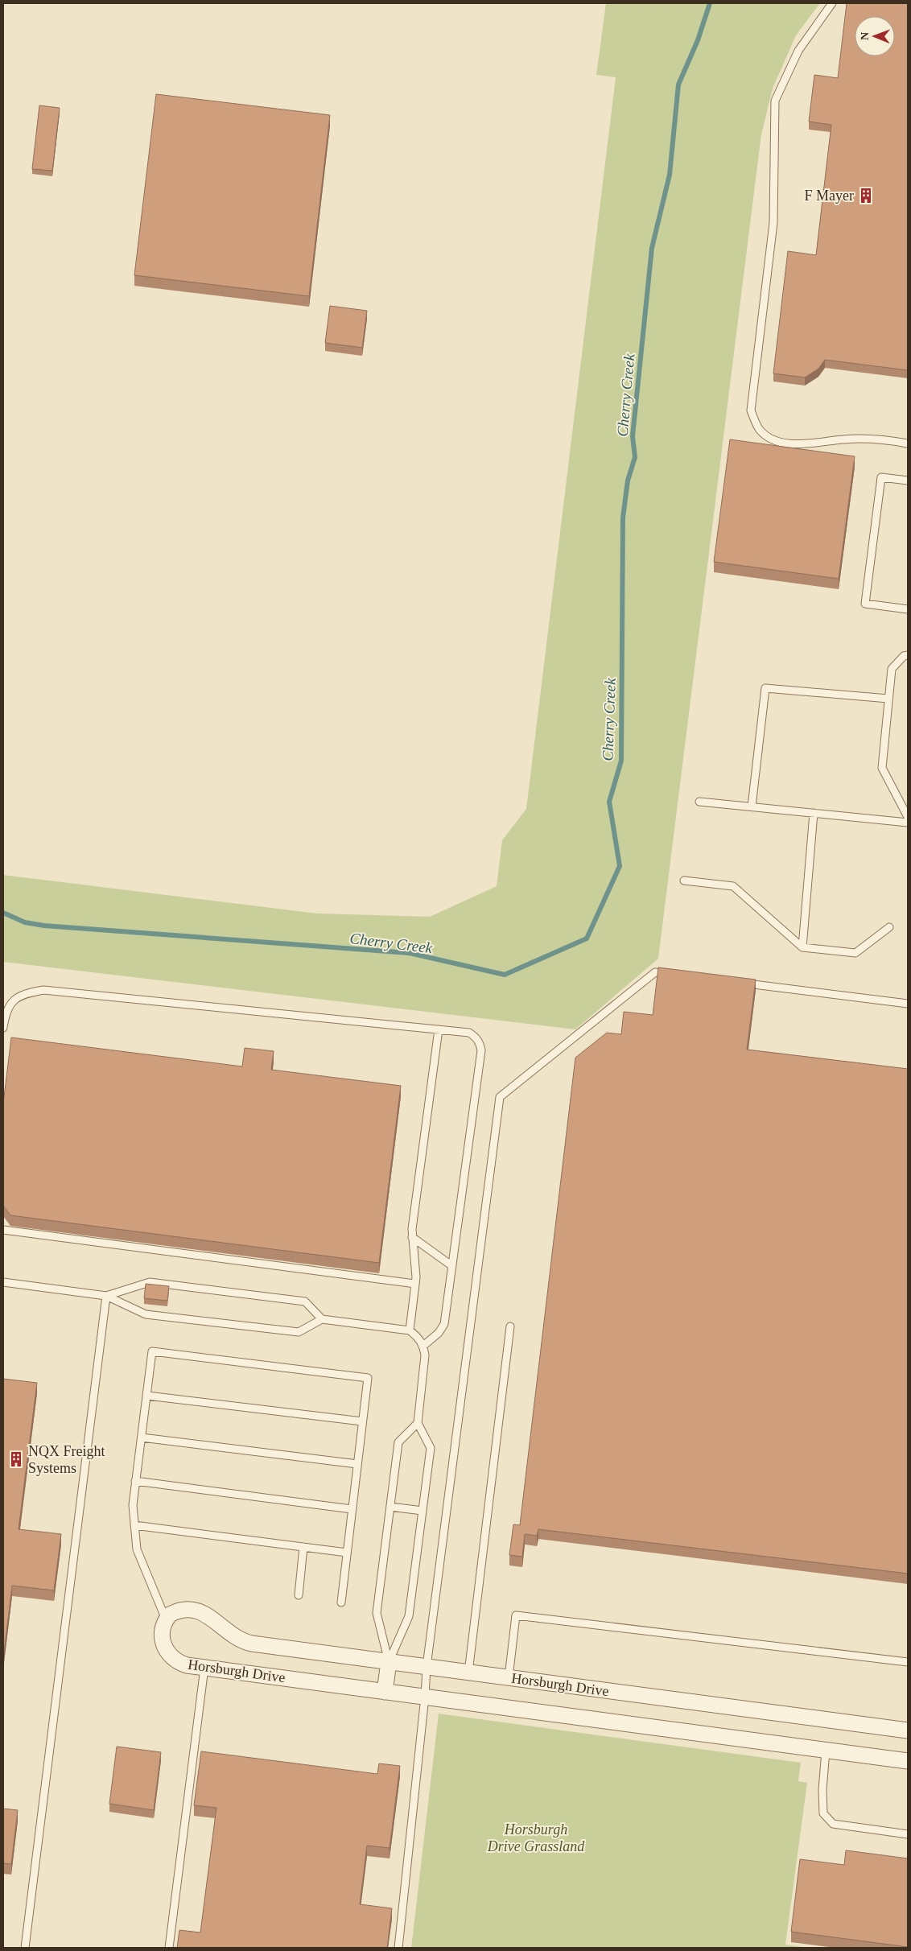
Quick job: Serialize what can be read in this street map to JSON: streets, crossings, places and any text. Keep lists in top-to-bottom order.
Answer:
{
  "streets": {
    "street": ["Horsburgh Drive"]
  },
  "water": ["Cherry Creek"],
  "parks": ["Horsburgh Drive Grassland"],
  "places": {
    "building": ["F Mayer", "NQX Freight Systems"]
  },
  "north": "left"
}
